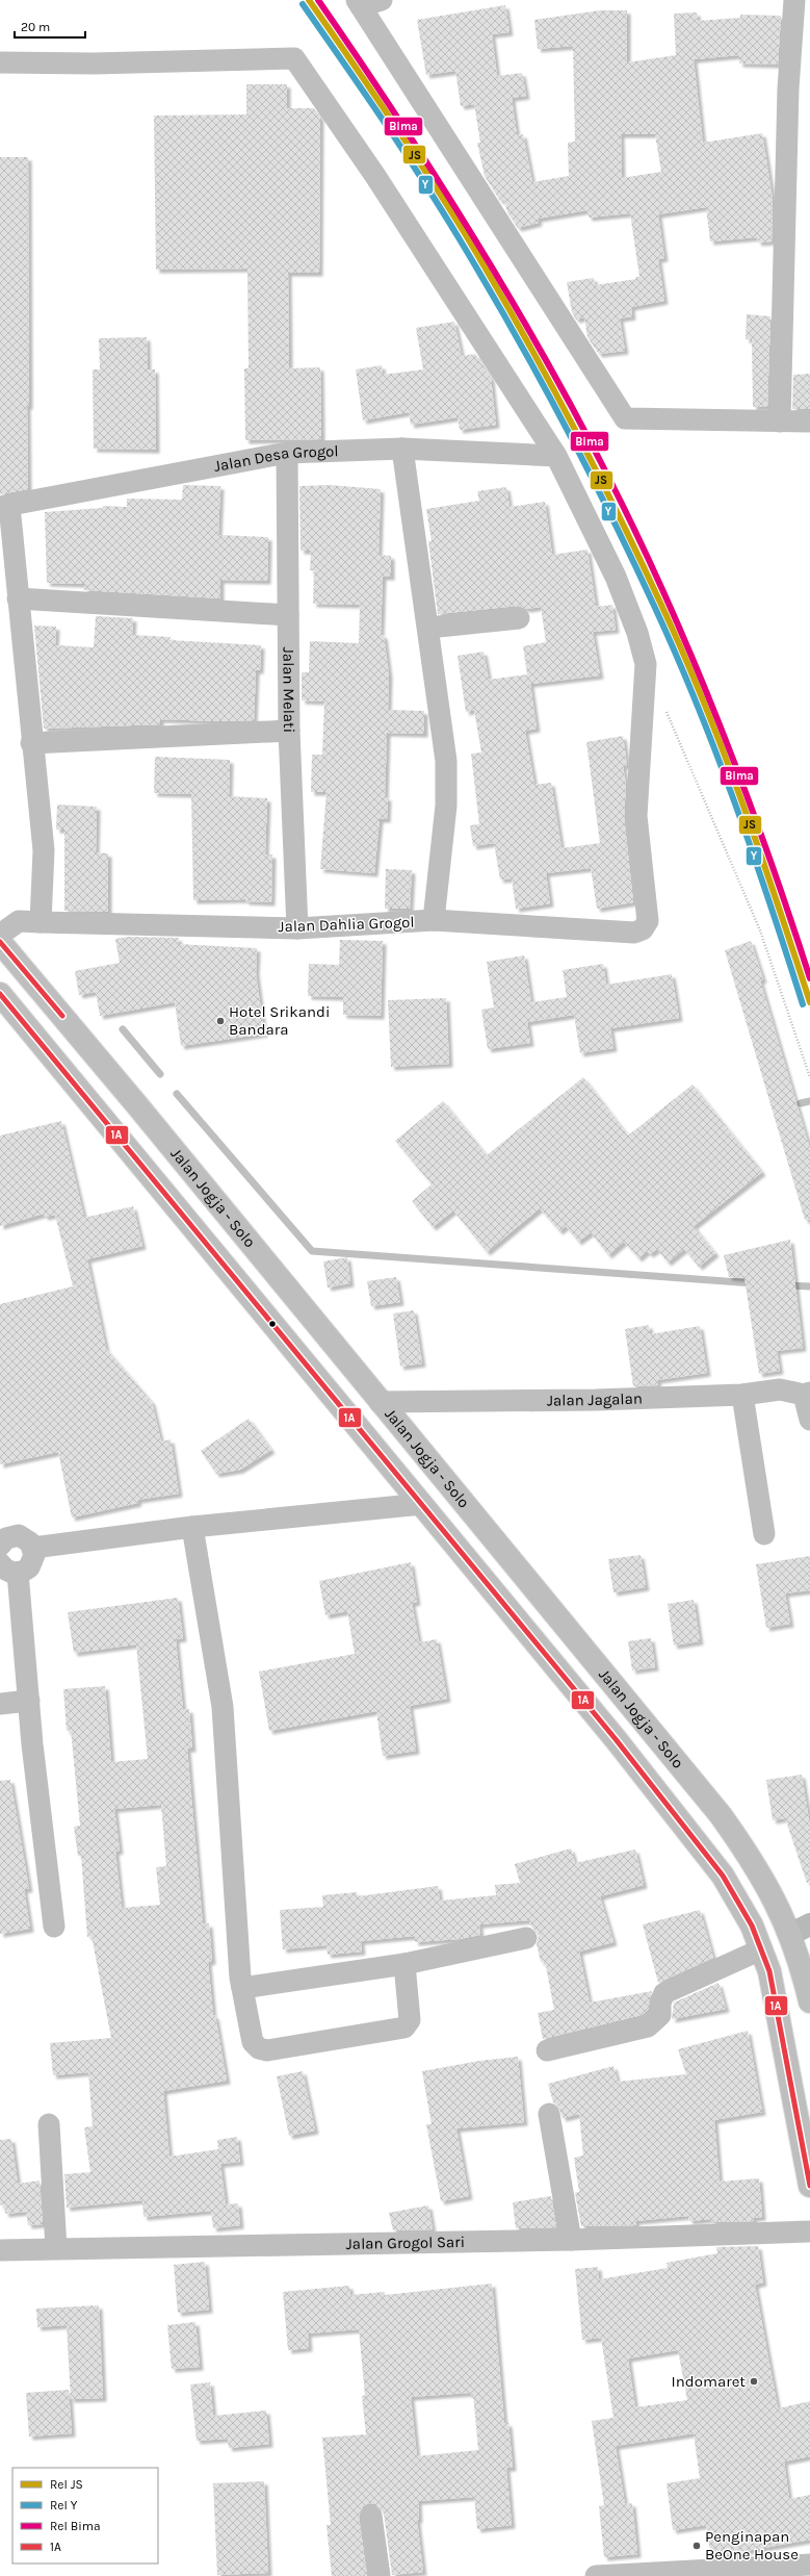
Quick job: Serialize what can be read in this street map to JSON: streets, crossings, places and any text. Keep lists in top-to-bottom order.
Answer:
{
  "streets": {
    "highway": ["Jalan Jogja - Solo"],
    "street": [
      "Jalan Desa Grogol",
      "Jalan Melati",
      "Jalan Dahlia Grogol",
      "Jalan Jagalan",
      "Jalan Grogol Sari"
    ]
  },
  "crossings": [
    ["Jalan Desa Grogol", "Jalan Melati"],
    ["Jalan Desa Grogol", "Jalan Dahlia Grogol"],
    ["Jalan Melati", "Jalan Dahlia Grogol"],
    ["Jalan Jogja - Solo", "Jalan Jagalan"]
  ],
  "places": ["Hotel Srikandi Bandara", "Indomaret", "Penginapan BeOne House"],
  "lines": [
    "rail line JS",
    "rail line Bima",
    "rail line Y",
    "transit line 1A"
  ],
  "legend": [
    "Rel JS",
    "Rel Y",
    "Rel Bima",
    "1A"
  ],
  "scale_bar": "20 m"
}
